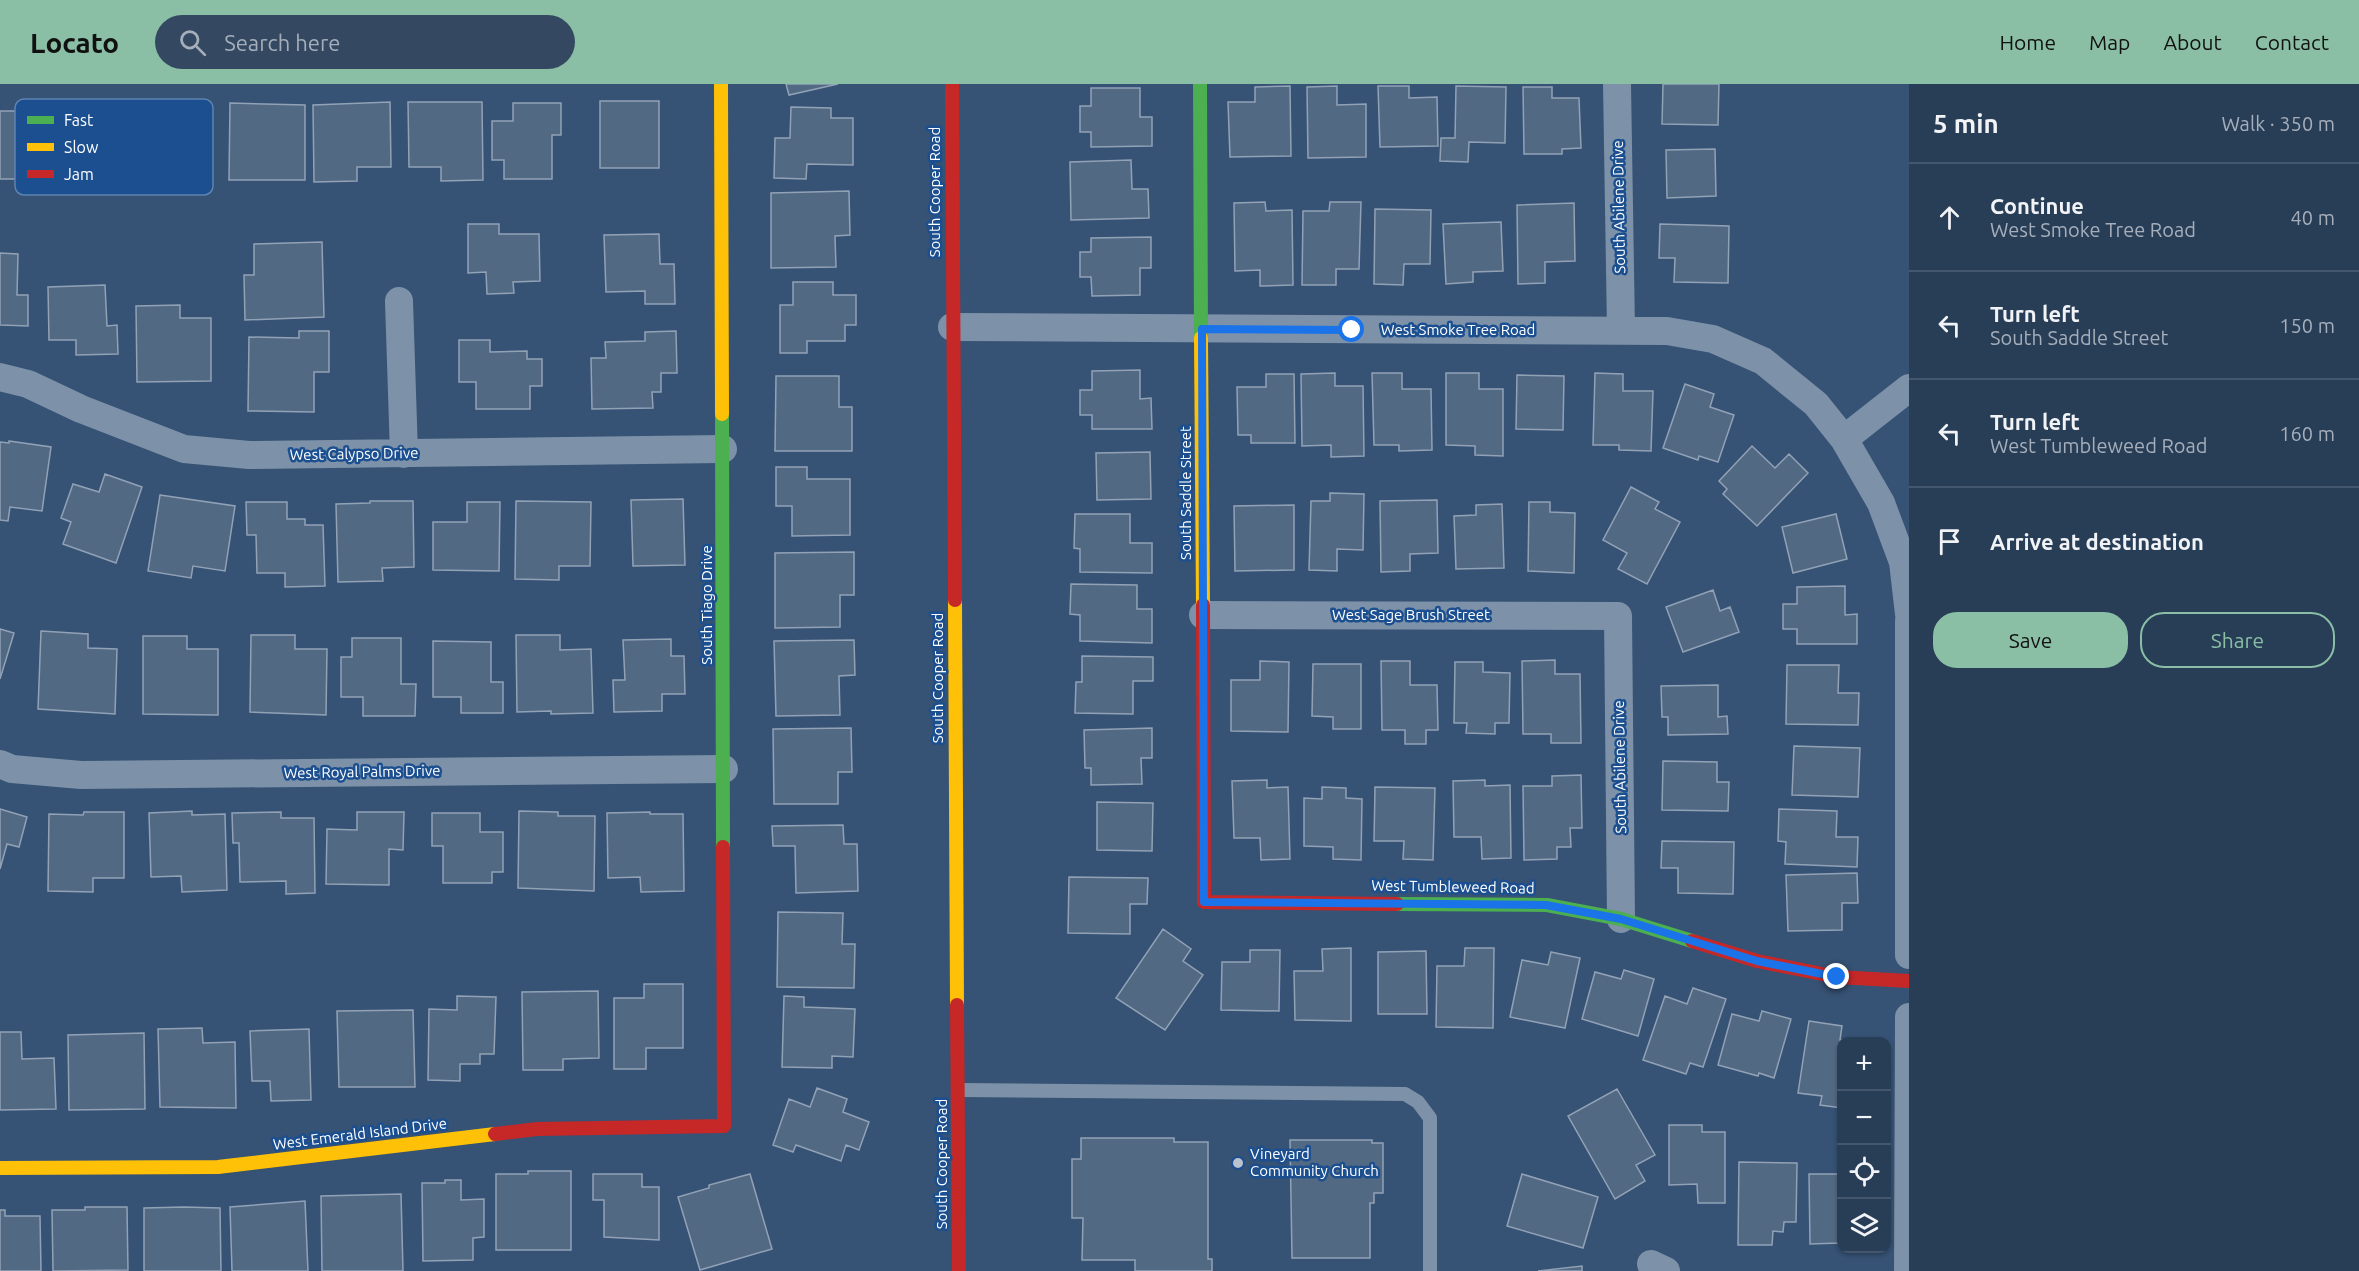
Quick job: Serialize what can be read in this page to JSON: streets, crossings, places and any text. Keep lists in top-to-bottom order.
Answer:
{
  "streets": {
    "street": [
      "South Cooper Road",
      "South Abilene Drive",
      "West Smoke Tree Road",
      "West Calypso Drive",
      "South Saddle Street",
      "South Tiago Drive",
      "West Sage Brush Street",
      "West Royal Palms Drive",
      "West Tumbleweed Road",
      "West Emerald Island Drive"
    ]
  },
  "crossings": [
    ["South Cooper Road", "West Smoke Tree Road"],
    ["South Abilene Drive", "West Smoke Tree Road"],
    ["South Abilene Drive", "West Sage Brush Street"],
    ["South Abilene Drive", "West Tumbleweed Road"],
    ["West Smoke Tree Road", "South Saddle Street"],
    ["West Calypso Drive", "South Tiago Drive"],
    ["South Saddle Street", "West Sage Brush Street"],
    ["South Saddle Street", "West Tumbleweed Road"],
    ["South Tiago Drive", "West Royal Palms Drive"],
    ["South Tiago Drive", "West Emerald Island Drive"]
  ],
  "places": ["Vineyard Community Church"],
  "legend": ["Fast", "Slow", "Jam"],
  "page": {
    "header": "Locato",
    "search": "Search here",
    "nav": [
      "Home",
      "Map",
      "About",
      "Contact"
    ],
    "heading": ["5 min", "Walk · 350 m"],
    "list": [
      ["Continue", "West Smoke Tree Road", "40 m"],
      ["Turn left", "South Saddle Street", "150 m"],
      ["Turn left", "West Tumbleweed Road", "160 m"],
      "Arrive at destination"
    ],
    "buttons": ["Save", "Share"],
    "map_buttons": ["+", "−"]
  }
}
